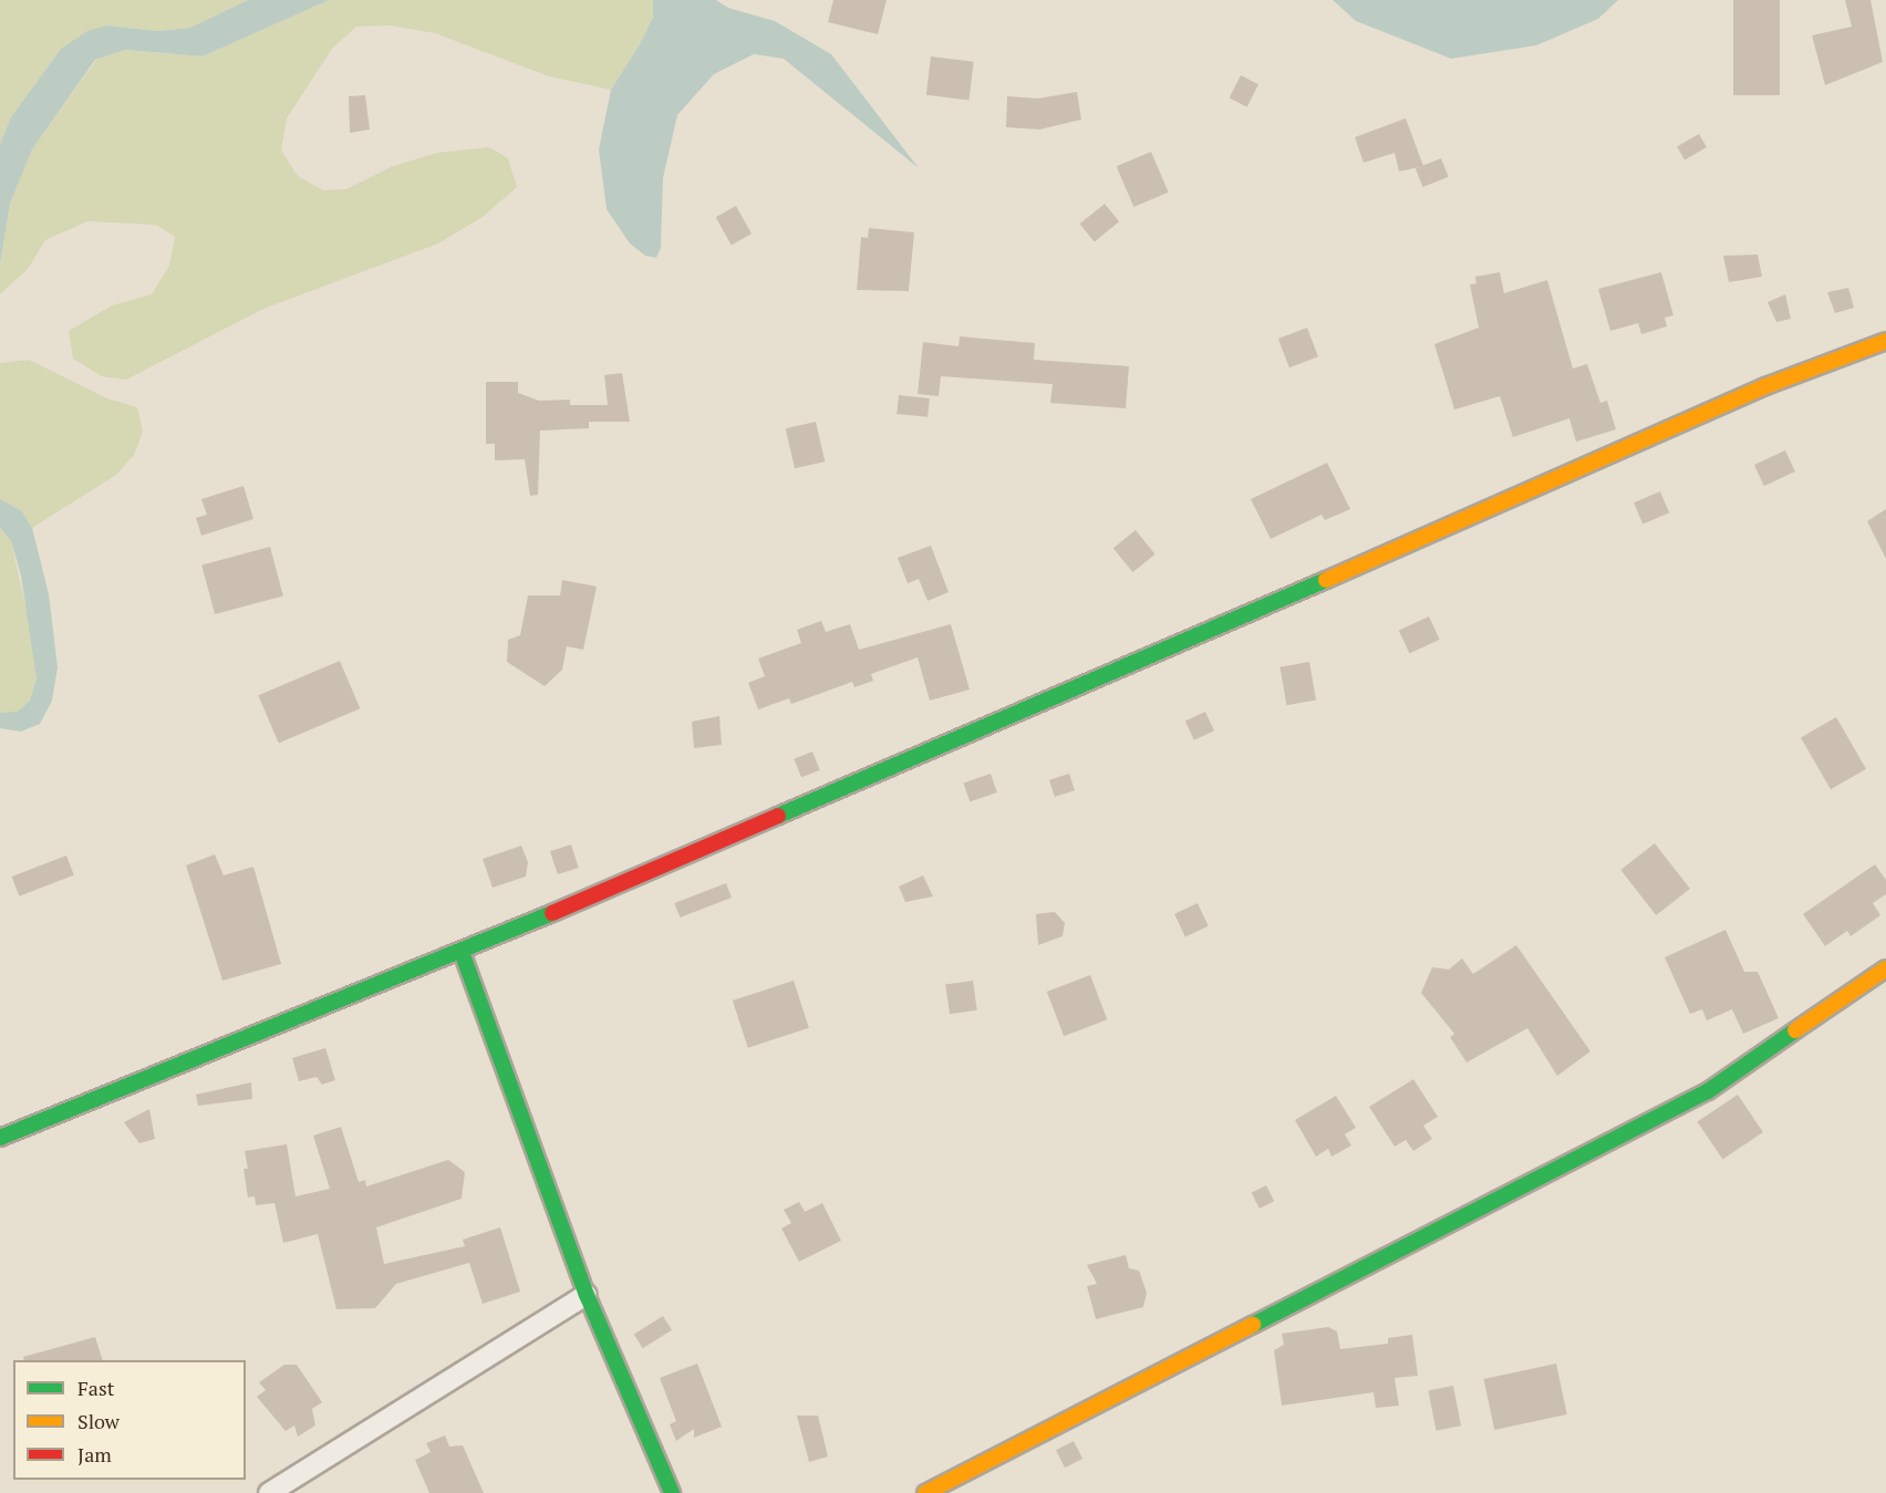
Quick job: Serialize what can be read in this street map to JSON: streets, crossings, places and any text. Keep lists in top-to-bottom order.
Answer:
{
  "legend": ["Fast", "Slow", "Jam"]
}
